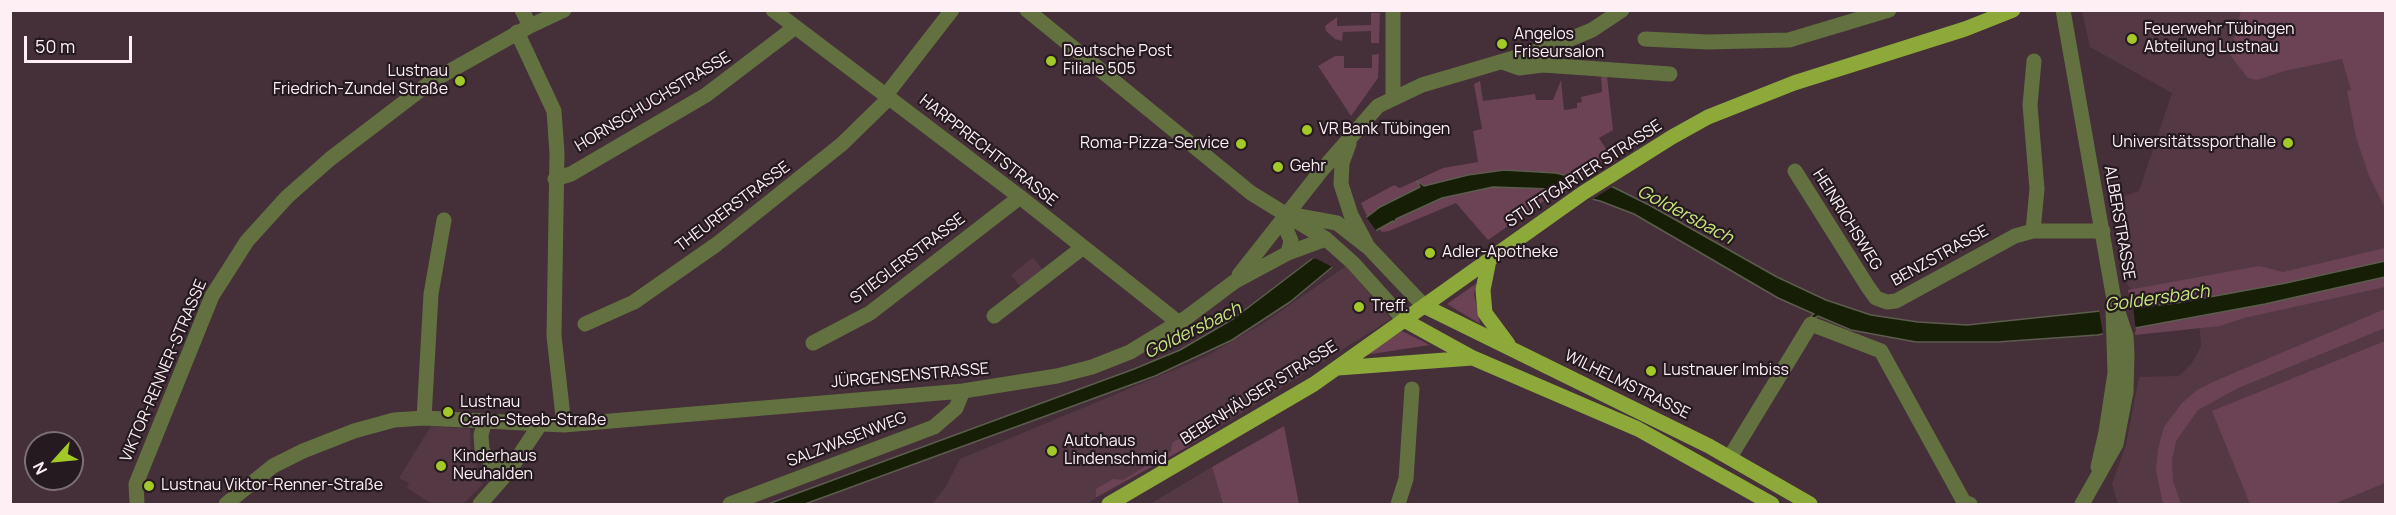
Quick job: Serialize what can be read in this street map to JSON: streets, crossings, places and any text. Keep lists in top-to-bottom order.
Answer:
{
  "streets": {
    "main road": ["STUTTGARTER STRASSE", "WILHELMSTRASSE", "BEBENHÄUSER STRASSE"],
    "street": [
      "HORNSCHUCHSTRASSE",
      "HARPPRECHTSTRASSE",
      "THEURERSTRASSE",
      "HEINRICHSWEG",
      "ALBERSTRASSE",
      "BENZSTRASSE",
      "STIEGLERSTRASSE",
      "VIKTOR-RENNER-STRASSE",
      "JÜRGENSENSTRASSE",
      "SALZWASENWEG"
    ]
  },
  "crossings": [
    ["HORNSCHUCHSTRASSE", "HARPPRECHTSTRASSE"],
    ["HARPPRECHTSTRASSE", "THEURERSTRASSE"],
    ["HARPPRECHTSTRASSE", "STIEGLERSTRASSE"],
    ["HARPPRECHTSTRASSE", "JÜRGENSENSTRASSE"],
    ["STUTTGARTER STRASSE", "WILHELMSTRASSE"],
    ["STUTTGARTER STRASSE", "BEBENHÄUSER STRASSE"],
    ["HEINRICHSWEG", "BENZSTRASSE"],
    ["ALBERSTRASSE", "BENZSTRASSE"],
    ["JÜRGENSENSTRASSE", "SALZWASENWEG"],
    ["WILHELMSTRASSE", "BEBENHÄUSER STRASSE"]
  ],
  "water": ["Goldersbach"],
  "places": [
    "Feuerwehr Tübingen Abteilung Lustnau",
    "Angelos Friseursalon",
    "Deutsche Post Filiale 505",
    "Lustnau Friedrich-Zundel Straße",
    "VR Bank Tübingen",
    "Universitätssporthalle",
    "Roma-Pizza-Service",
    "Gehr",
    "Adler-Apotheke",
    "Treff.",
    "Lustnauer Imbiss",
    "Lustnau Carlo-Steeb-Straße",
    "Autohaus Lindenschmid",
    "Kinderhaus Neuhalden",
    "Lustnau Viktor-Renner-Straße"
  ],
  "scale_bar": "50 m",
  "north": "bottom left"
}
